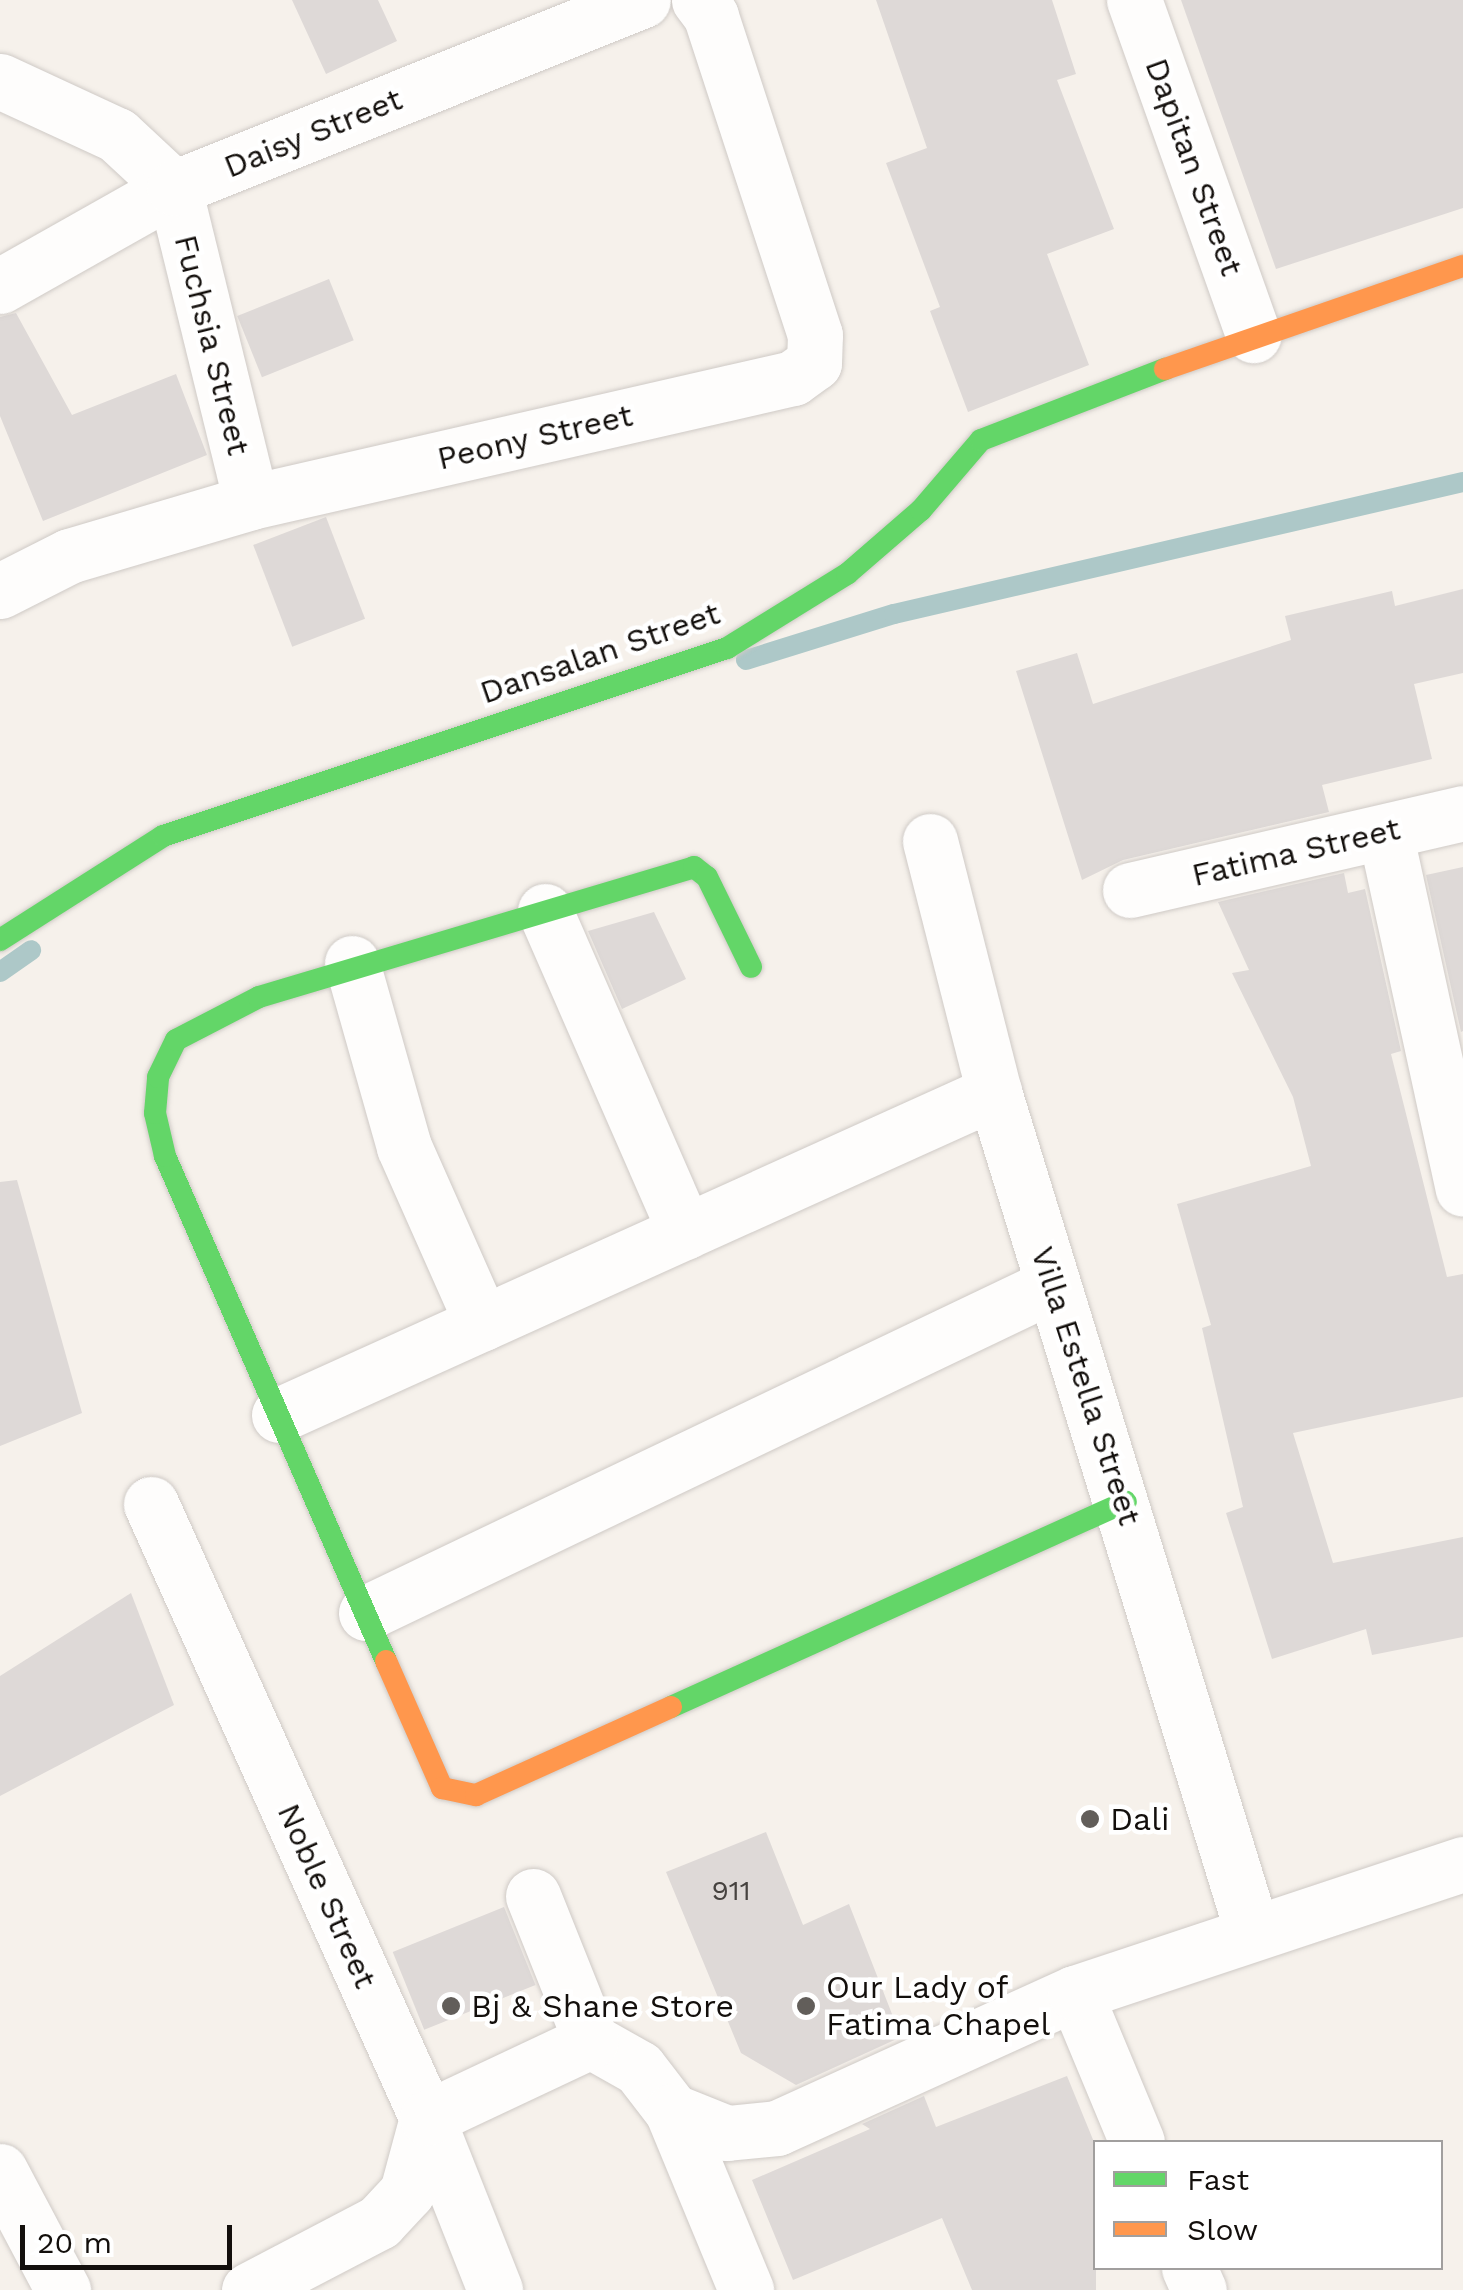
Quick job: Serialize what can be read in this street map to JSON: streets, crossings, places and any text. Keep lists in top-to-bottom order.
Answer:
{
  "streets": {
    "street": [
      "Daisy Street",
      "Dapitan Street",
      "Fuchsia Street",
      "Peony Street",
      "Dansalan Street",
      "Fatima Street",
      "Villa Estella Street",
      "Noble Street"
    ]
  },
  "crossings": [
    ["Daisy Street", "Fuchsia Street"],
    ["Dapitan Street", "Dansalan Street"],
    ["Fuchsia Street", "Peony Street"]
  ],
  "places": ["Dali", "Bj & Shane Store", "Our Lady of Fatima Chapel"],
  "house_numbers": ["911"],
  "legend": ["Fast", "Slow"],
  "scale_bar": "20 m"
}
